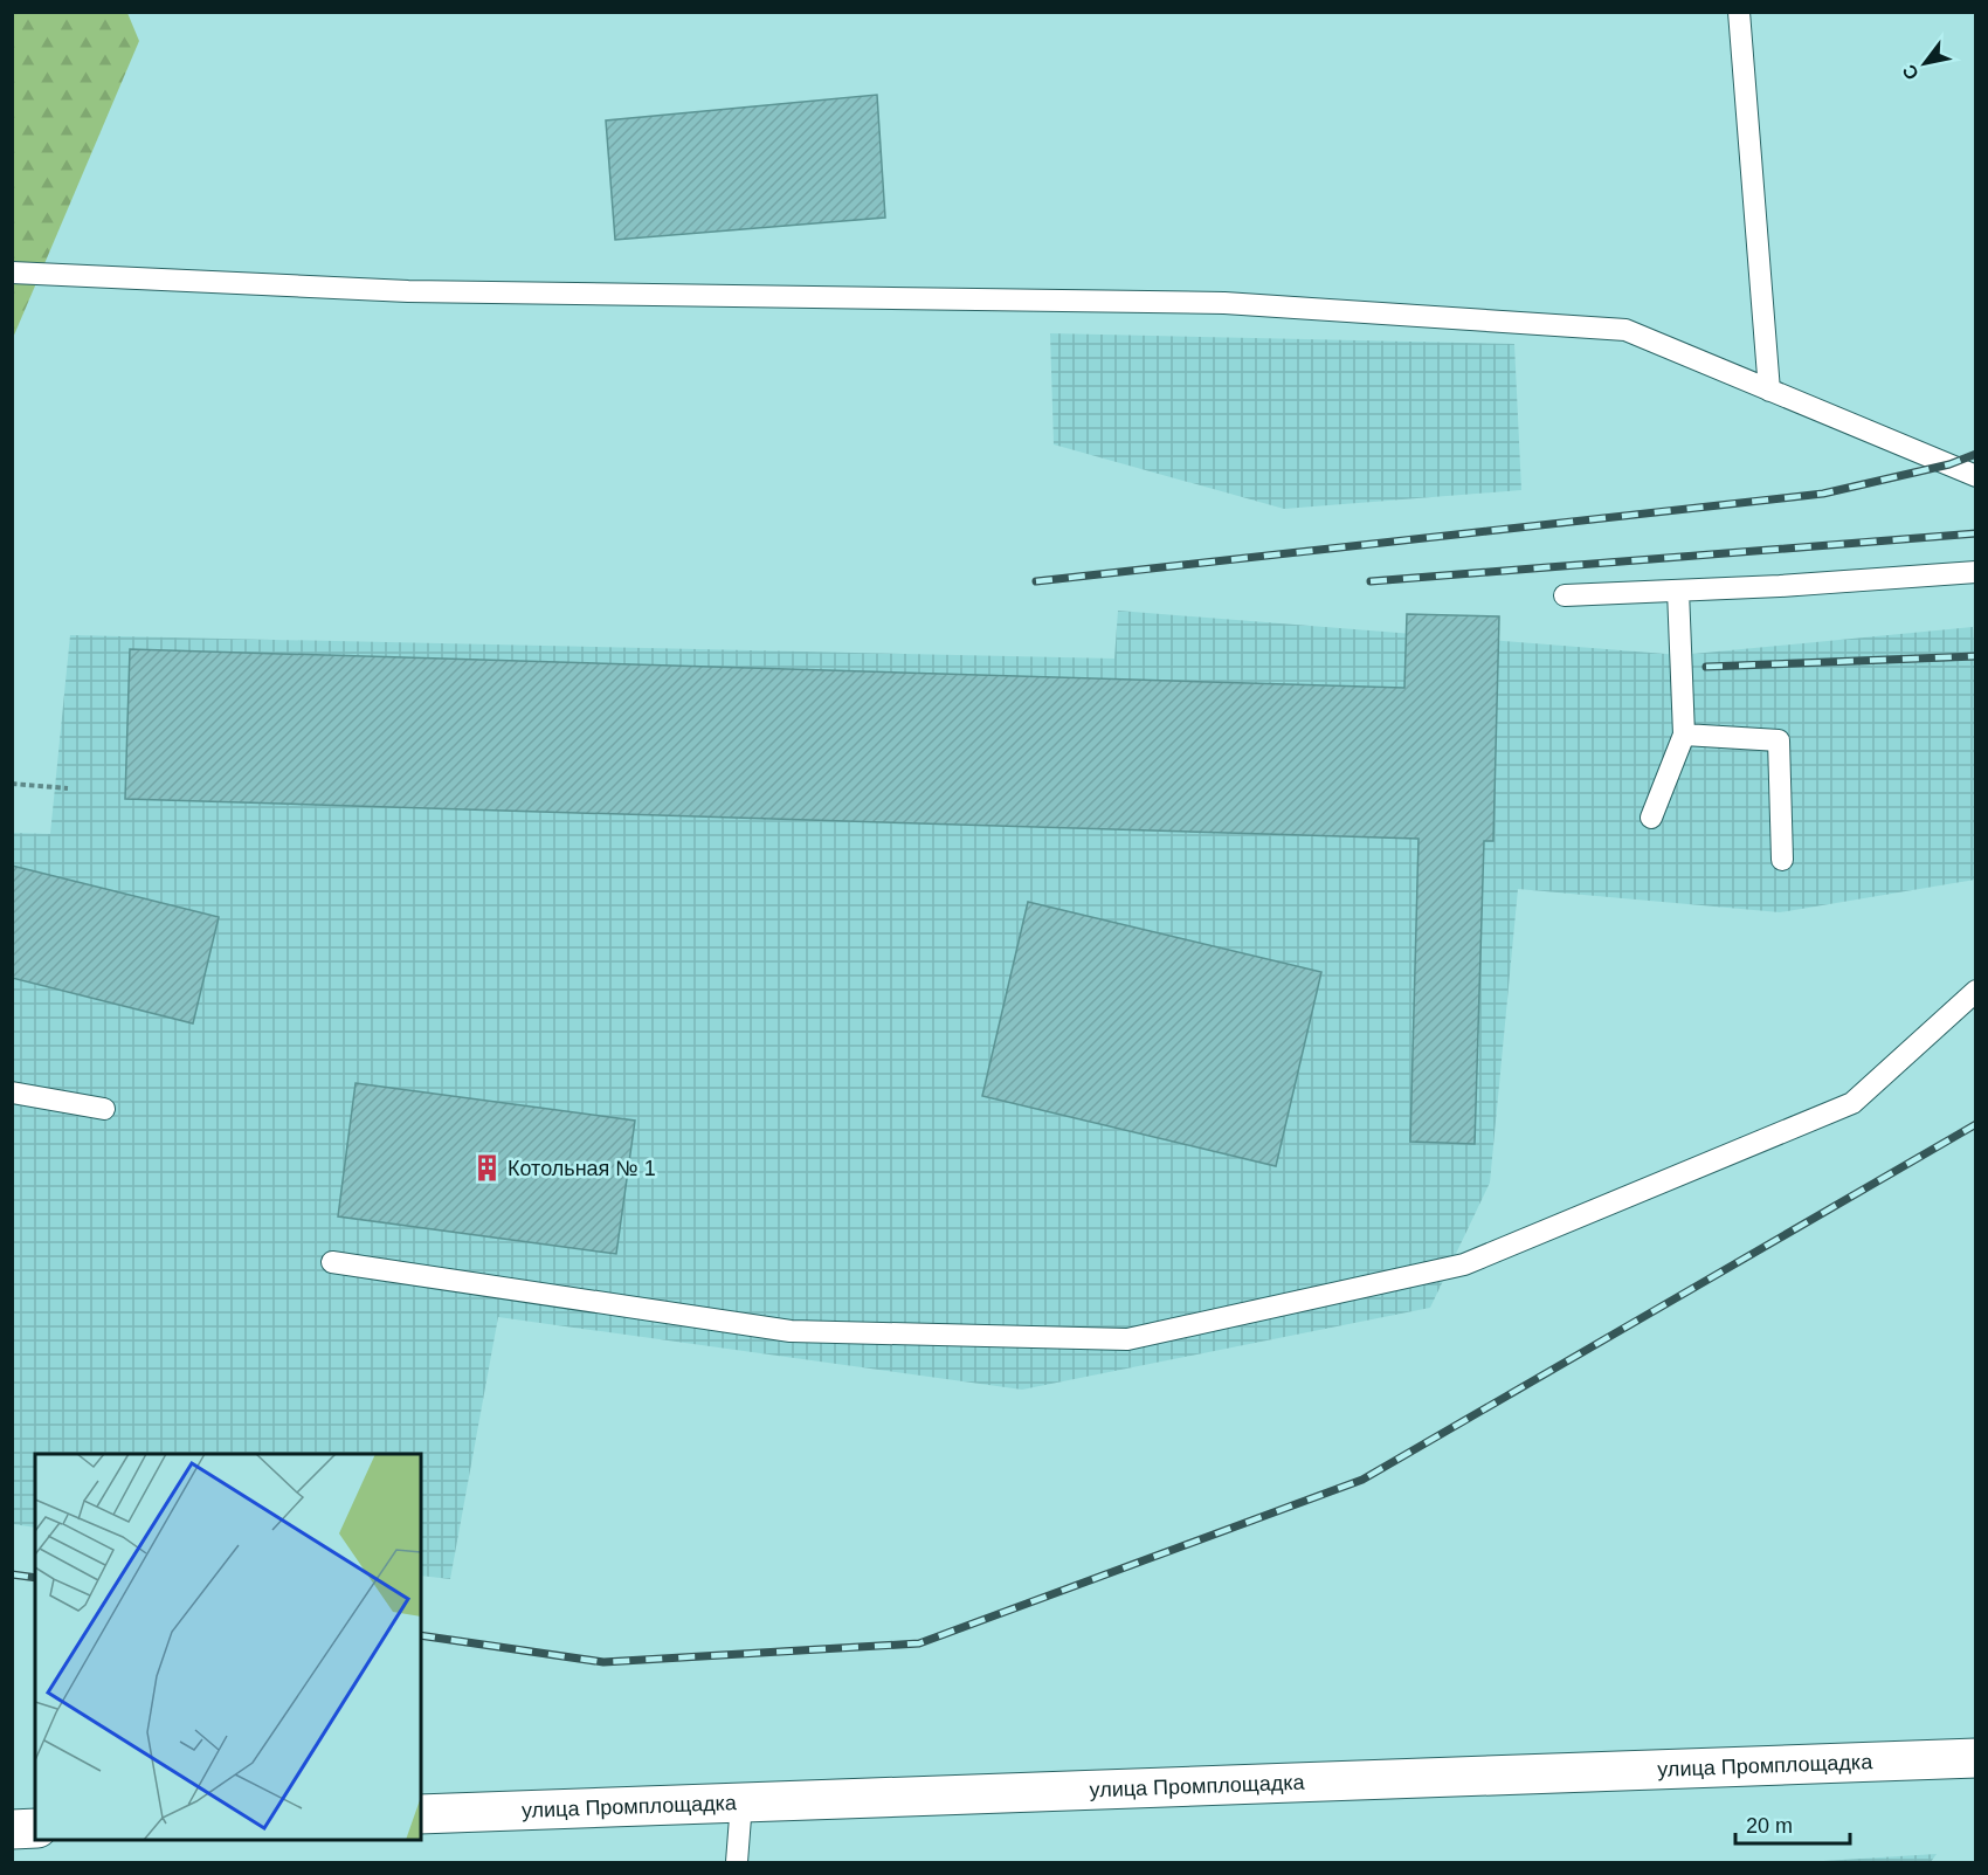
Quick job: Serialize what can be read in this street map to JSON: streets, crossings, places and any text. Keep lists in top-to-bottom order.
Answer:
{
  "streets": {
    "street": ["улица Промплощадка"]
  },
  "places": {
    "building": ["Котольная № 1"]
  },
  "scale_bar": "20 m",
  "north": "bottom left"
}
